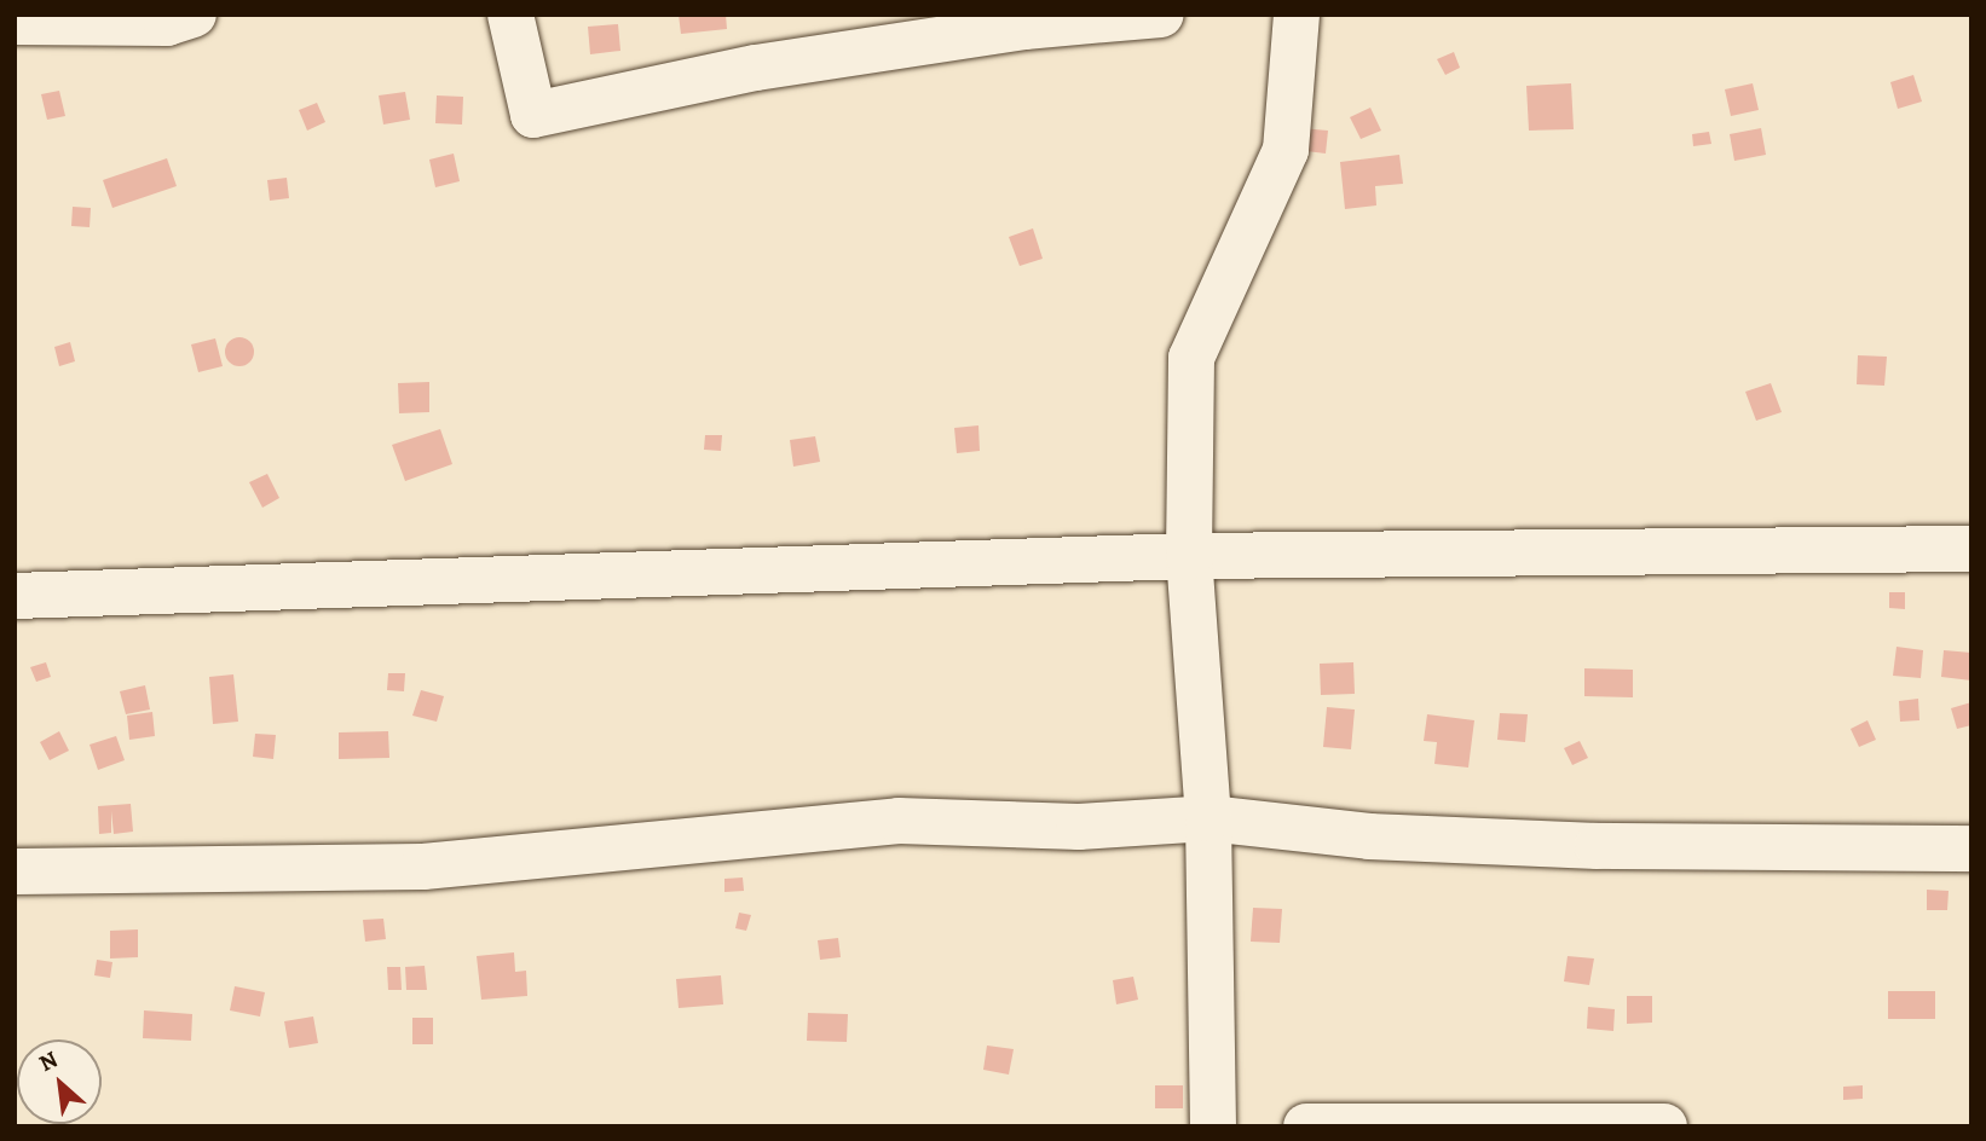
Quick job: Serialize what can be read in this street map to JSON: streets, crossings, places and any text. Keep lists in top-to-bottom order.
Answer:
{
  "north": "top left"
}
